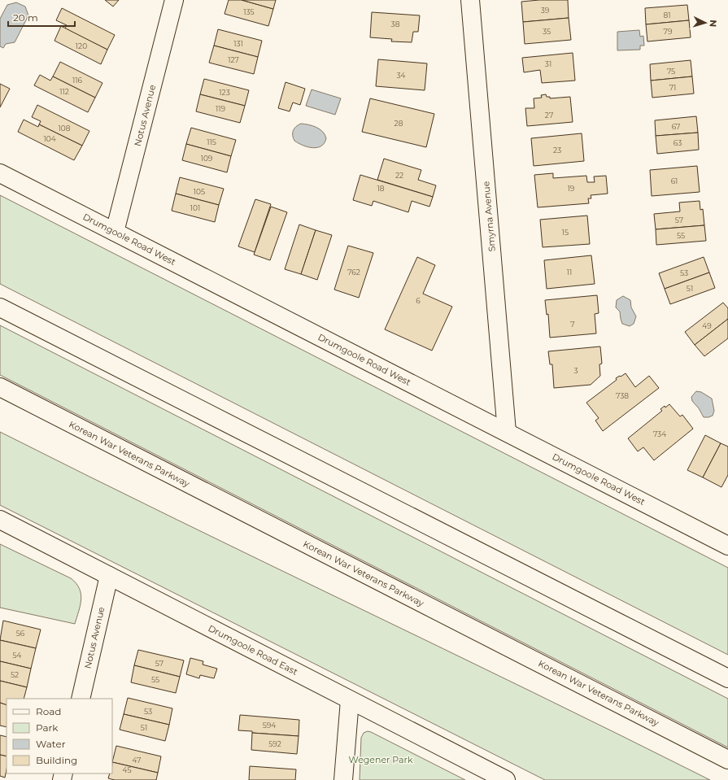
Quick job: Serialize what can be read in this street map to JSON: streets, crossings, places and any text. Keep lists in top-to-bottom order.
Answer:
{
  "streets": {
    "main road": [
      "Notus Avenue",
      "Smyrna Avenue",
      "Drumgoole Road West",
      "Korean War Veterans Parkway",
      "Drumgoole Road East"
    ]
  },
  "crossings": [
    ["Notus Avenue", "Drumgoole Road West"],
    ["Notus Avenue", "Drumgoole Road East"],
    ["Smyrna Avenue", "Drumgoole Road West"]
  ],
  "parks": ["Wegener Park"],
  "house_numbers": [
    "39",
    "135",
    "81",
    "38",
    "35",
    "79",
    "131",
    "120",
    "127",
    "31",
    "75",
    "34",
    "116",
    "71",
    "112",
    "123",
    "119",
    "27",
    "28",
    "67",
    "108",
    "104",
    "115",
    "63",
    "23",
    "109",
    "22",
    "61",
    "18",
    "19",
    "105",
    "101",
    "57",
    "15",
    "55",
    "762",
    "11",
    "53",
    "51",
    "6",
    "7",
    "49",
    "3",
    "738",
    "734",
    "56",
    "54",
    "57",
    "52",
    "55",
    "53",
    "594",
    "51",
    "592",
    "47",
    "45"
  ],
  "legend": [
    "Road",
    "Park",
    "Water",
    "Building"
  ],
  "scale_bar": "20 m",
  "north": "right"
}
